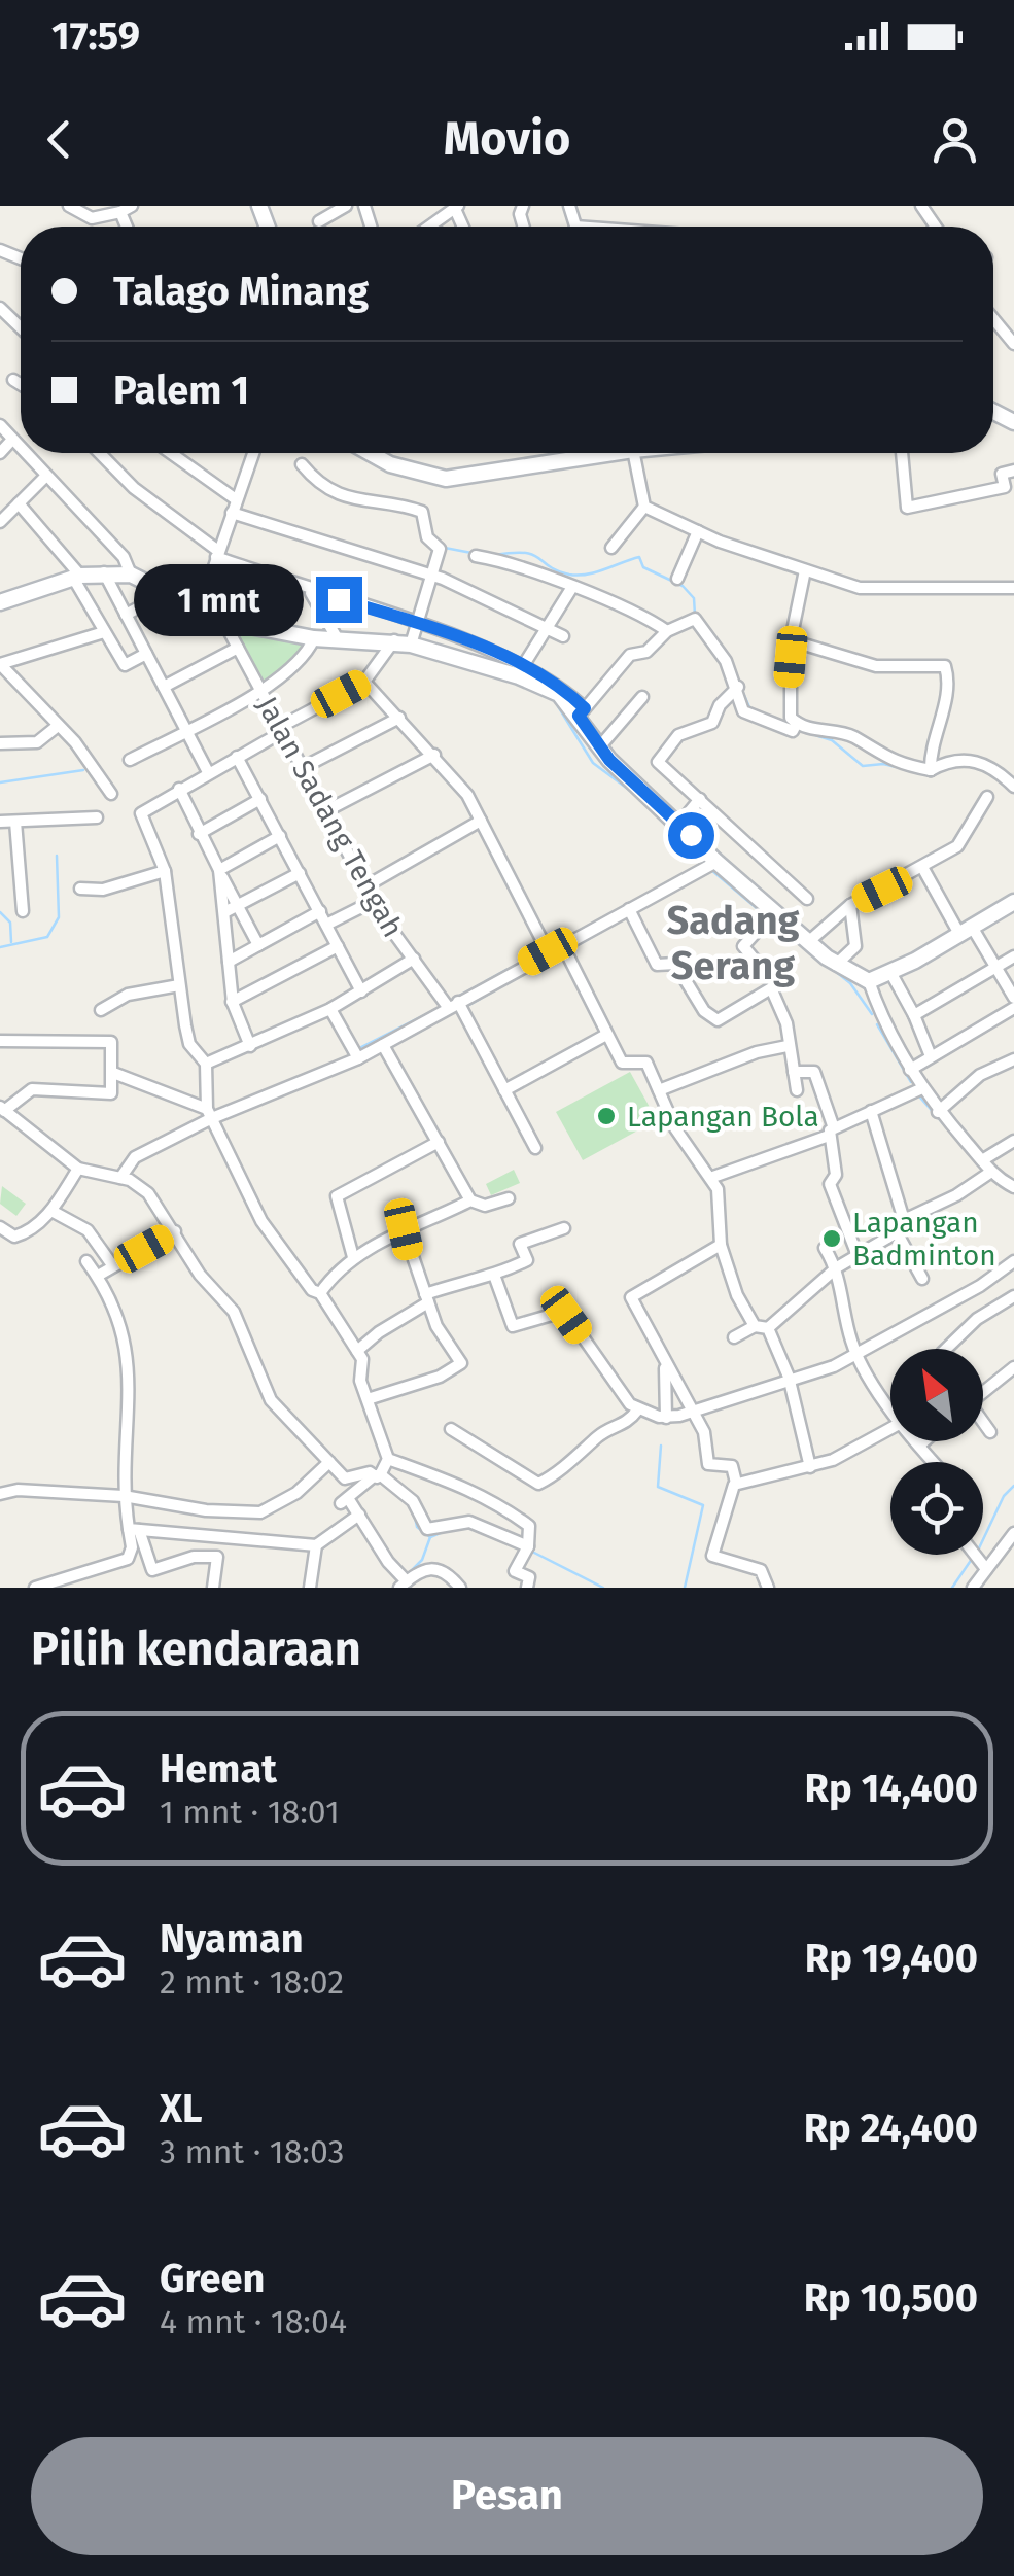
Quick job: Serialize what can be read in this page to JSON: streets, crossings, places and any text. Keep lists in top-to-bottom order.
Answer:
{
  "streets": {
    "street": ["Jalan Sadang Tengah"]
  },
  "districts": ["Sadang Serang"],
  "places": ["Lapangan Bola", "Lapangan Badminton"],
  "north": "top left",
  "page": {
    "status": "17:59",
    "header": "Movio",
    "banner": ["Talago Minang", "Palem 1"],
    "bubble": "1 mnt",
    "heading": "Pilih kendaraan",
    "list": [
      {
        "name": "Hemat",
        "note": "1 mnt · 18:01",
        "value": "Rp 14,400"
      },
      {
        "name": "Nyaman",
        "note": "2 mnt · 18:02",
        "value": "Rp 19,400"
      },
      {
        "name": "XL",
        "note": "3 mnt · 18:03",
        "value": "Rp 24,400"
      },
      {
        "name": "Green",
        "note": "4 mnt · 18:04",
        "value": "Rp 10,500"
      }
    ],
    "buttons": "Pesan"
  }
}
